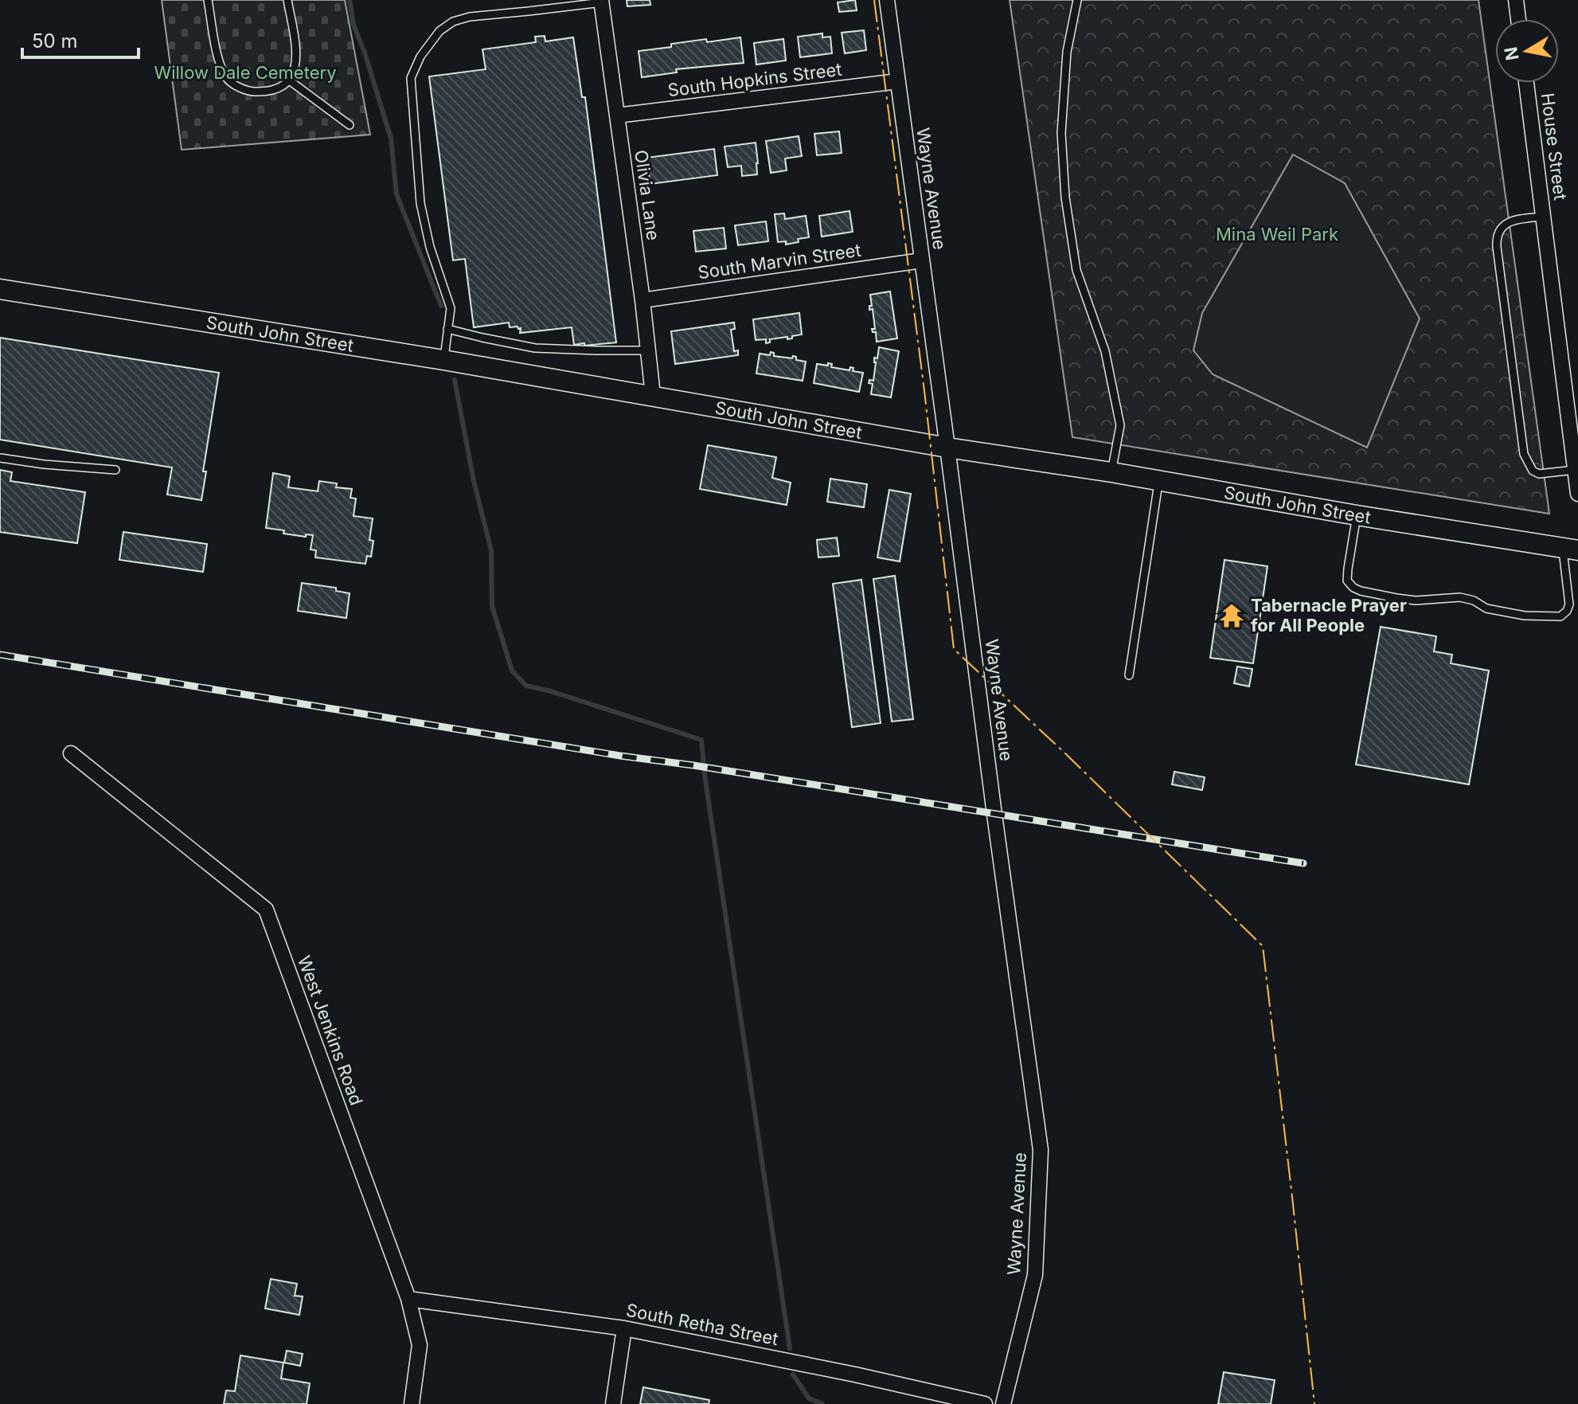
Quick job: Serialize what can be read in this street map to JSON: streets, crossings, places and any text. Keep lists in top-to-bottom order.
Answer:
{
  "streets": {
    "street": [
      "South Hopkins Street",
      "House Street",
      "Wayne Avenue",
      "Olivia Lane",
      "South Marvin Street",
      "South John Street",
      "West Jenkins Road",
      "South Retha Street"
    ]
  },
  "crossings": [
    ["South Hopkins Street", "Wayne Avenue"],
    ["South Hopkins Street", "Olivia Lane"],
    ["Wayne Avenue", "South Marvin Street"],
    ["Wayne Avenue", "South John Street"],
    ["Olivia Lane", "South Marvin Street"],
    ["Olivia Lane", "South John Street"],
    ["West Jenkins Road", "South Retha Street"]
  ],
  "parks": ["Willow Dale Cemetery", "Mina Weil Park"],
  "places": {
    "temple": ["Tabernacle Prayer for All People"]
  },
  "scale_bar": "50 m",
  "north": "left"
}
